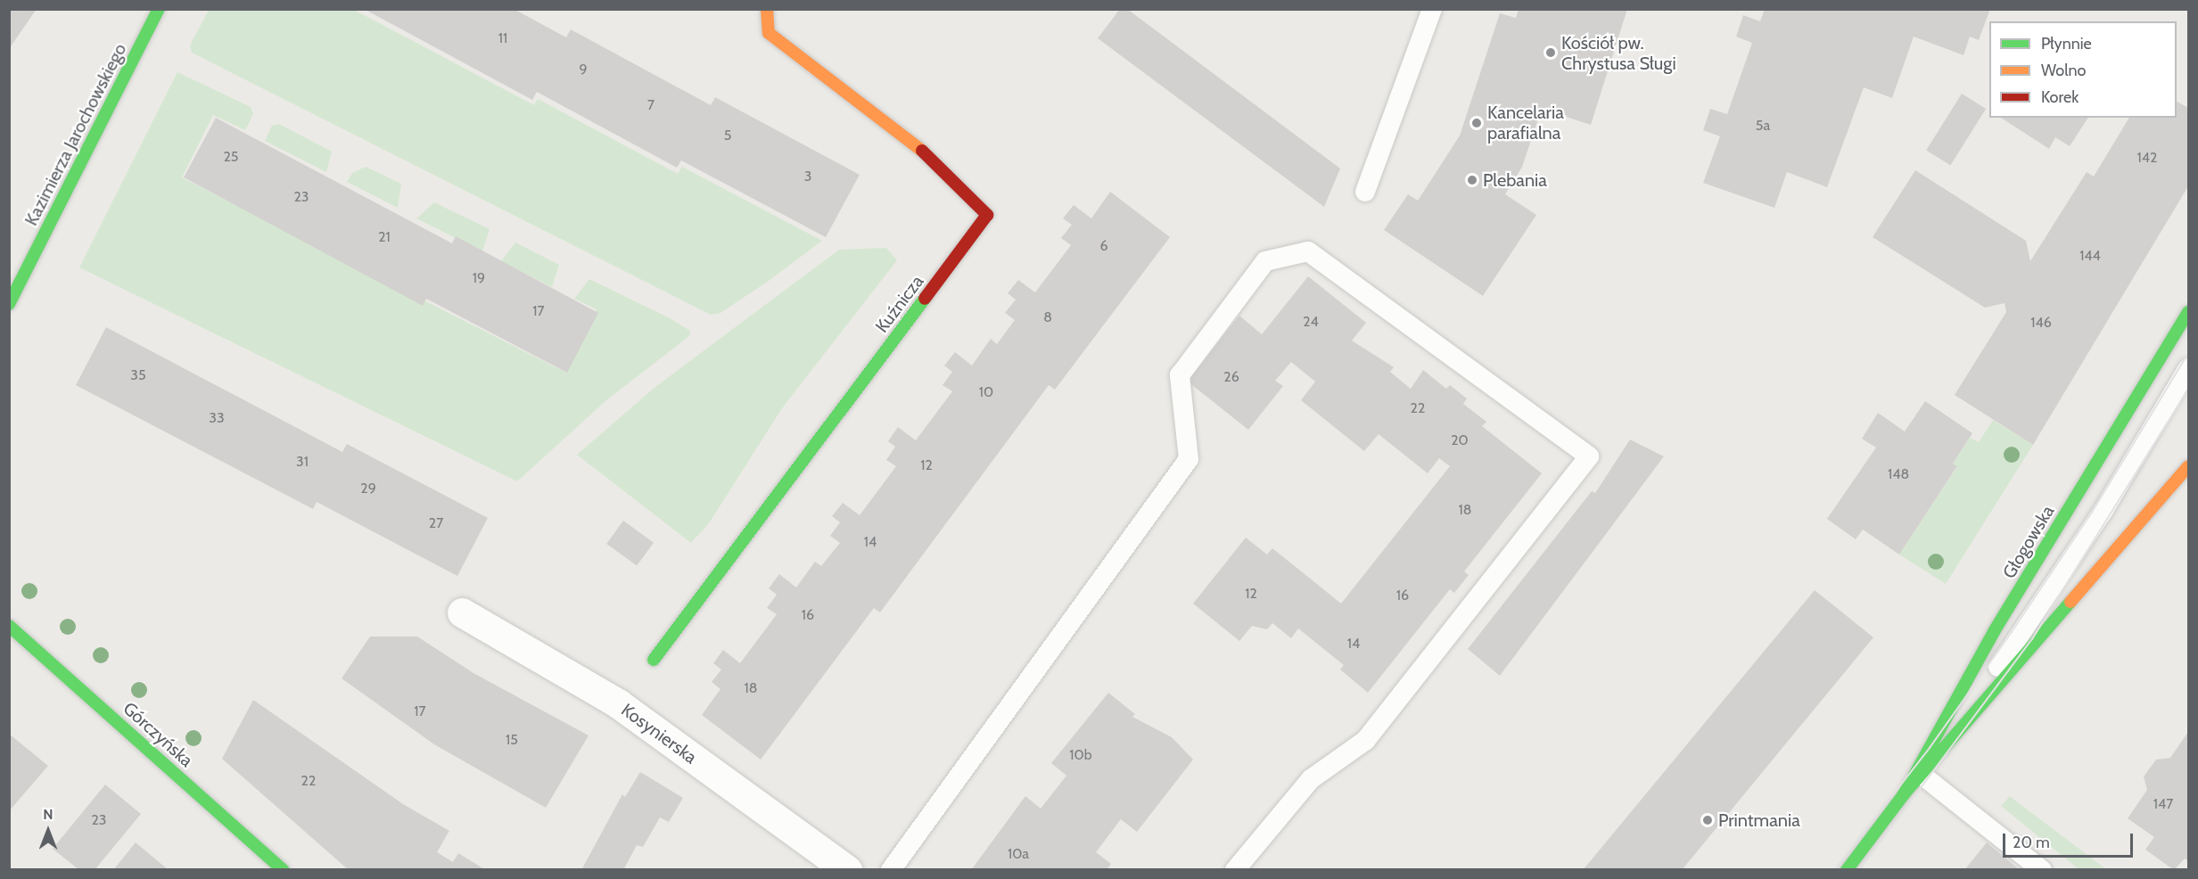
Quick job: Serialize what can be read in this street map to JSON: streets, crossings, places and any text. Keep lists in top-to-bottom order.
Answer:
{
  "streets": {
    "street": [
      "Kazimierza Jarochowskiego",
      "Kuźnicza",
      "Głogowska",
      "Kosynierska",
      "Górczyńska"
    ]
  },
  "places": [
    "Kościół pw. Chrystusa Sługi",
    "Kancelaria parafialna",
    "Plebania",
    "Printmania"
  ],
  "house_numbers": [
    "11",
    "9",
    "7",
    "5a",
    "5",
    "25",
    "142",
    "3",
    "23",
    "21",
    "6",
    "144",
    "19",
    "17",
    "8",
    "24",
    "146",
    "35",
    "26",
    "10",
    "22",
    "33",
    "20",
    "31",
    "12",
    "148",
    "29",
    "18",
    "27",
    "14",
    "12",
    "16",
    "16",
    "14",
    "18",
    "17",
    "15",
    "10b",
    "22",
    "147",
    "23",
    "10a"
  ],
  "legend": ["Płynnie", "Wolno", "Korek"],
  "scale_bar": "20 m",
  "north": "top"
}
